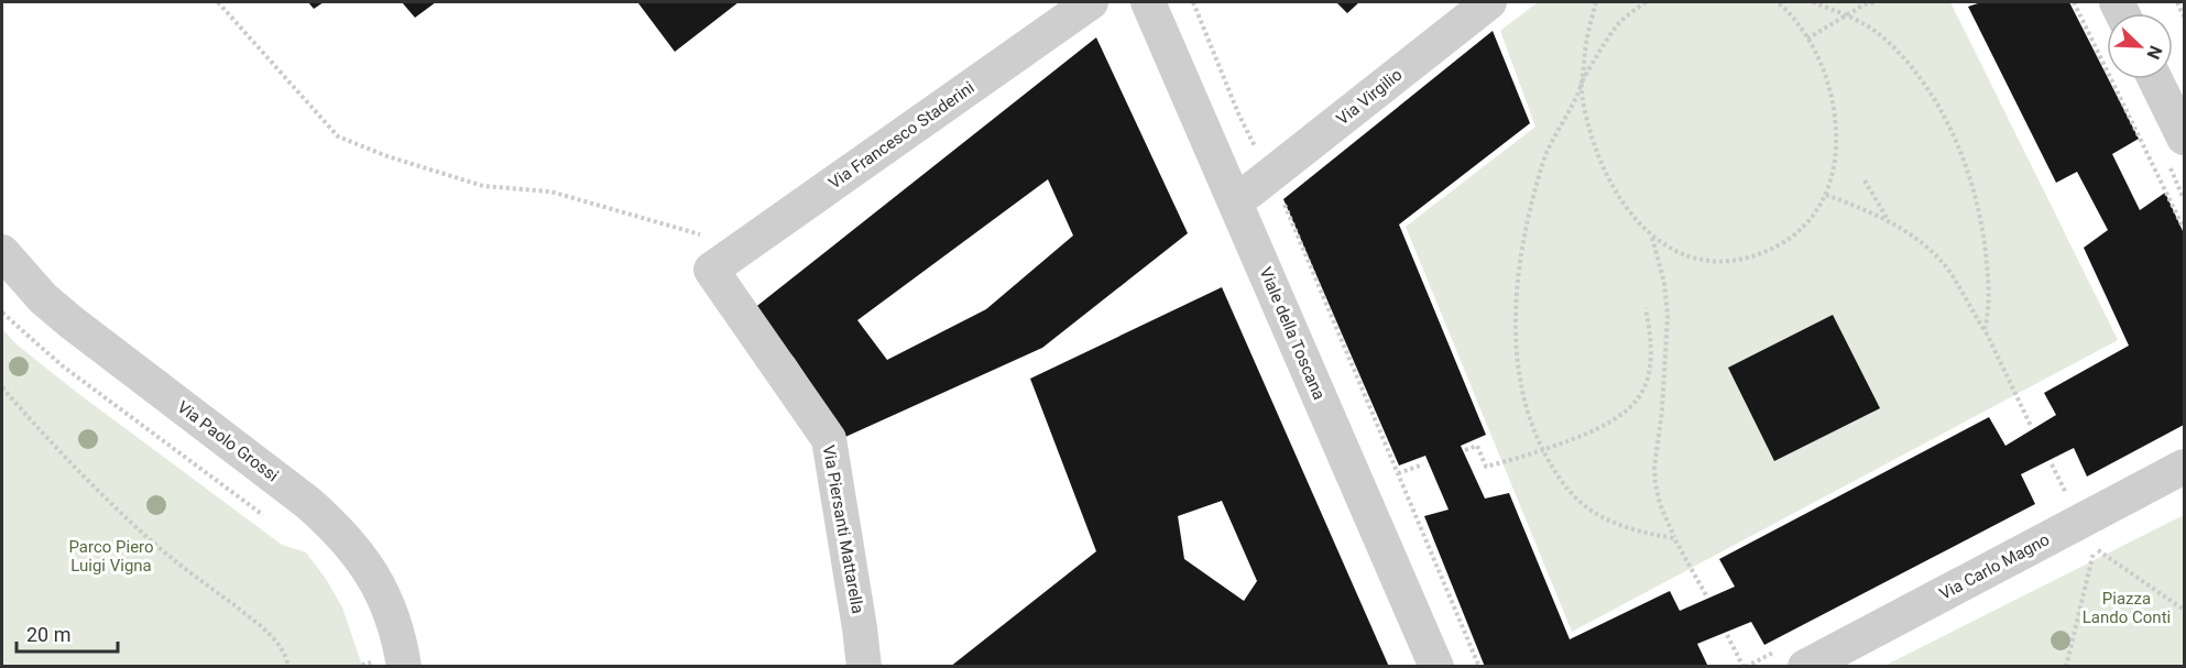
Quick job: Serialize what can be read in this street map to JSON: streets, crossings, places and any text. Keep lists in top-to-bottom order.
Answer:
{
  "streets": {
    "street": [
      "Via Virgilio",
      "Via Francesco Staderini",
      "Viale della Toscana",
      "Via Paolo Grossi",
      "Via Piersanti Mattarella",
      "Via Carlo Magno"
    ]
  },
  "crossings": [
    ["Via Virgilio", "Viale della Toscana"],
    ["Via Francesco Staderini", "Via Piersanti Mattarella"]
  ],
  "parks": ["Parco Piero Luigi Vigna", "Piazza Lando Conti"],
  "scale_bar": "20 m",
  "north": "bottom right"
}
